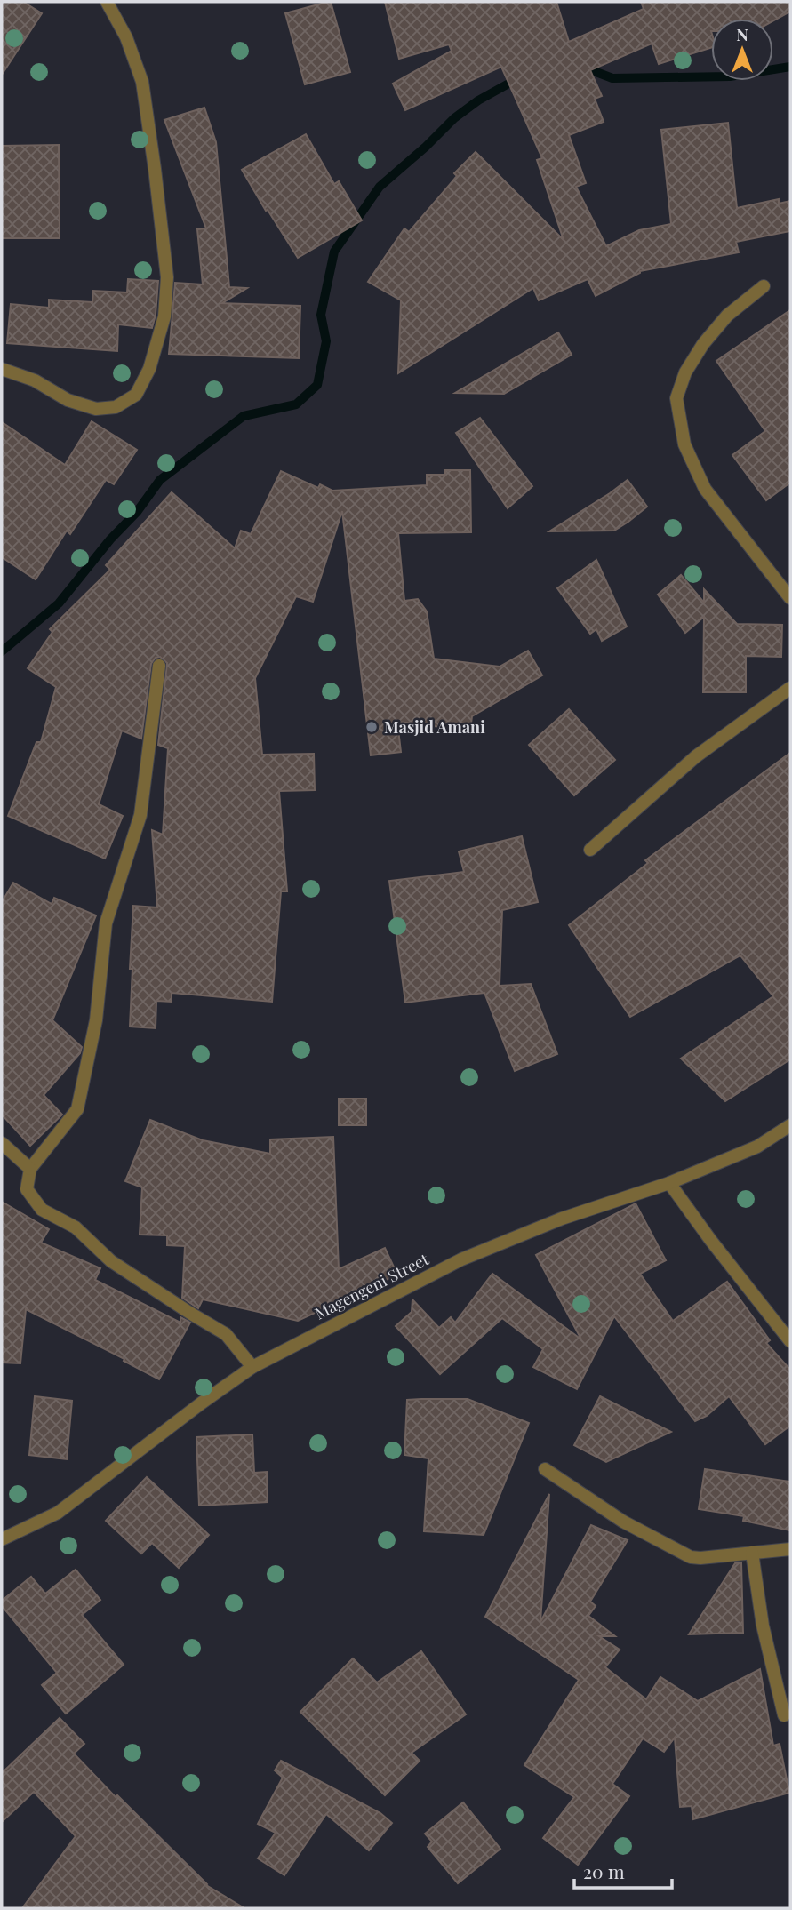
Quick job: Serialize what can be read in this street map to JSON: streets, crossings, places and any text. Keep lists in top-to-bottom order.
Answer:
{
  "streets": {
    "street": ["Magengeni Street"]
  },
  "places": ["Masjid Amani"],
  "scale_bar": "20 m",
  "north": "top"
}
